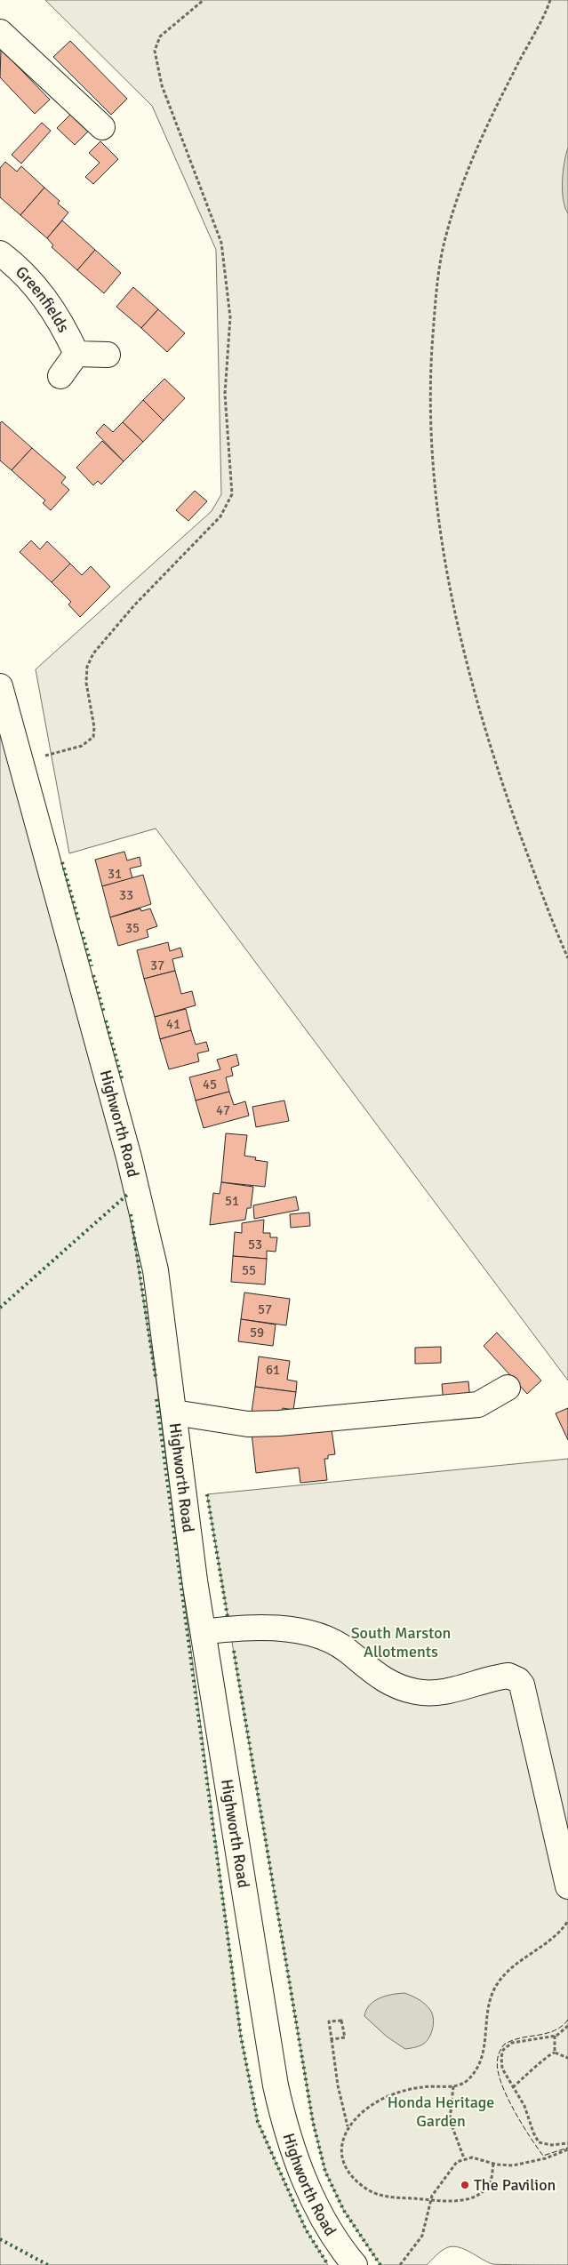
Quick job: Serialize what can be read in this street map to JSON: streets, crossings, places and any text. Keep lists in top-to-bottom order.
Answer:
{
  "streets": {
    "street": ["Greenfields", "Highworth Road"]
  },
  "parks": ["South Marston Allotments", "Honda Heritage Garden"],
  "places": ["The Pavilion"],
  "house_numbers": [
    "31",
    "33",
    "35",
    "37",
    "41",
    "45",
    "47",
    "51",
    "53",
    "55",
    "57",
    "59",
    "61"
  ]
}
